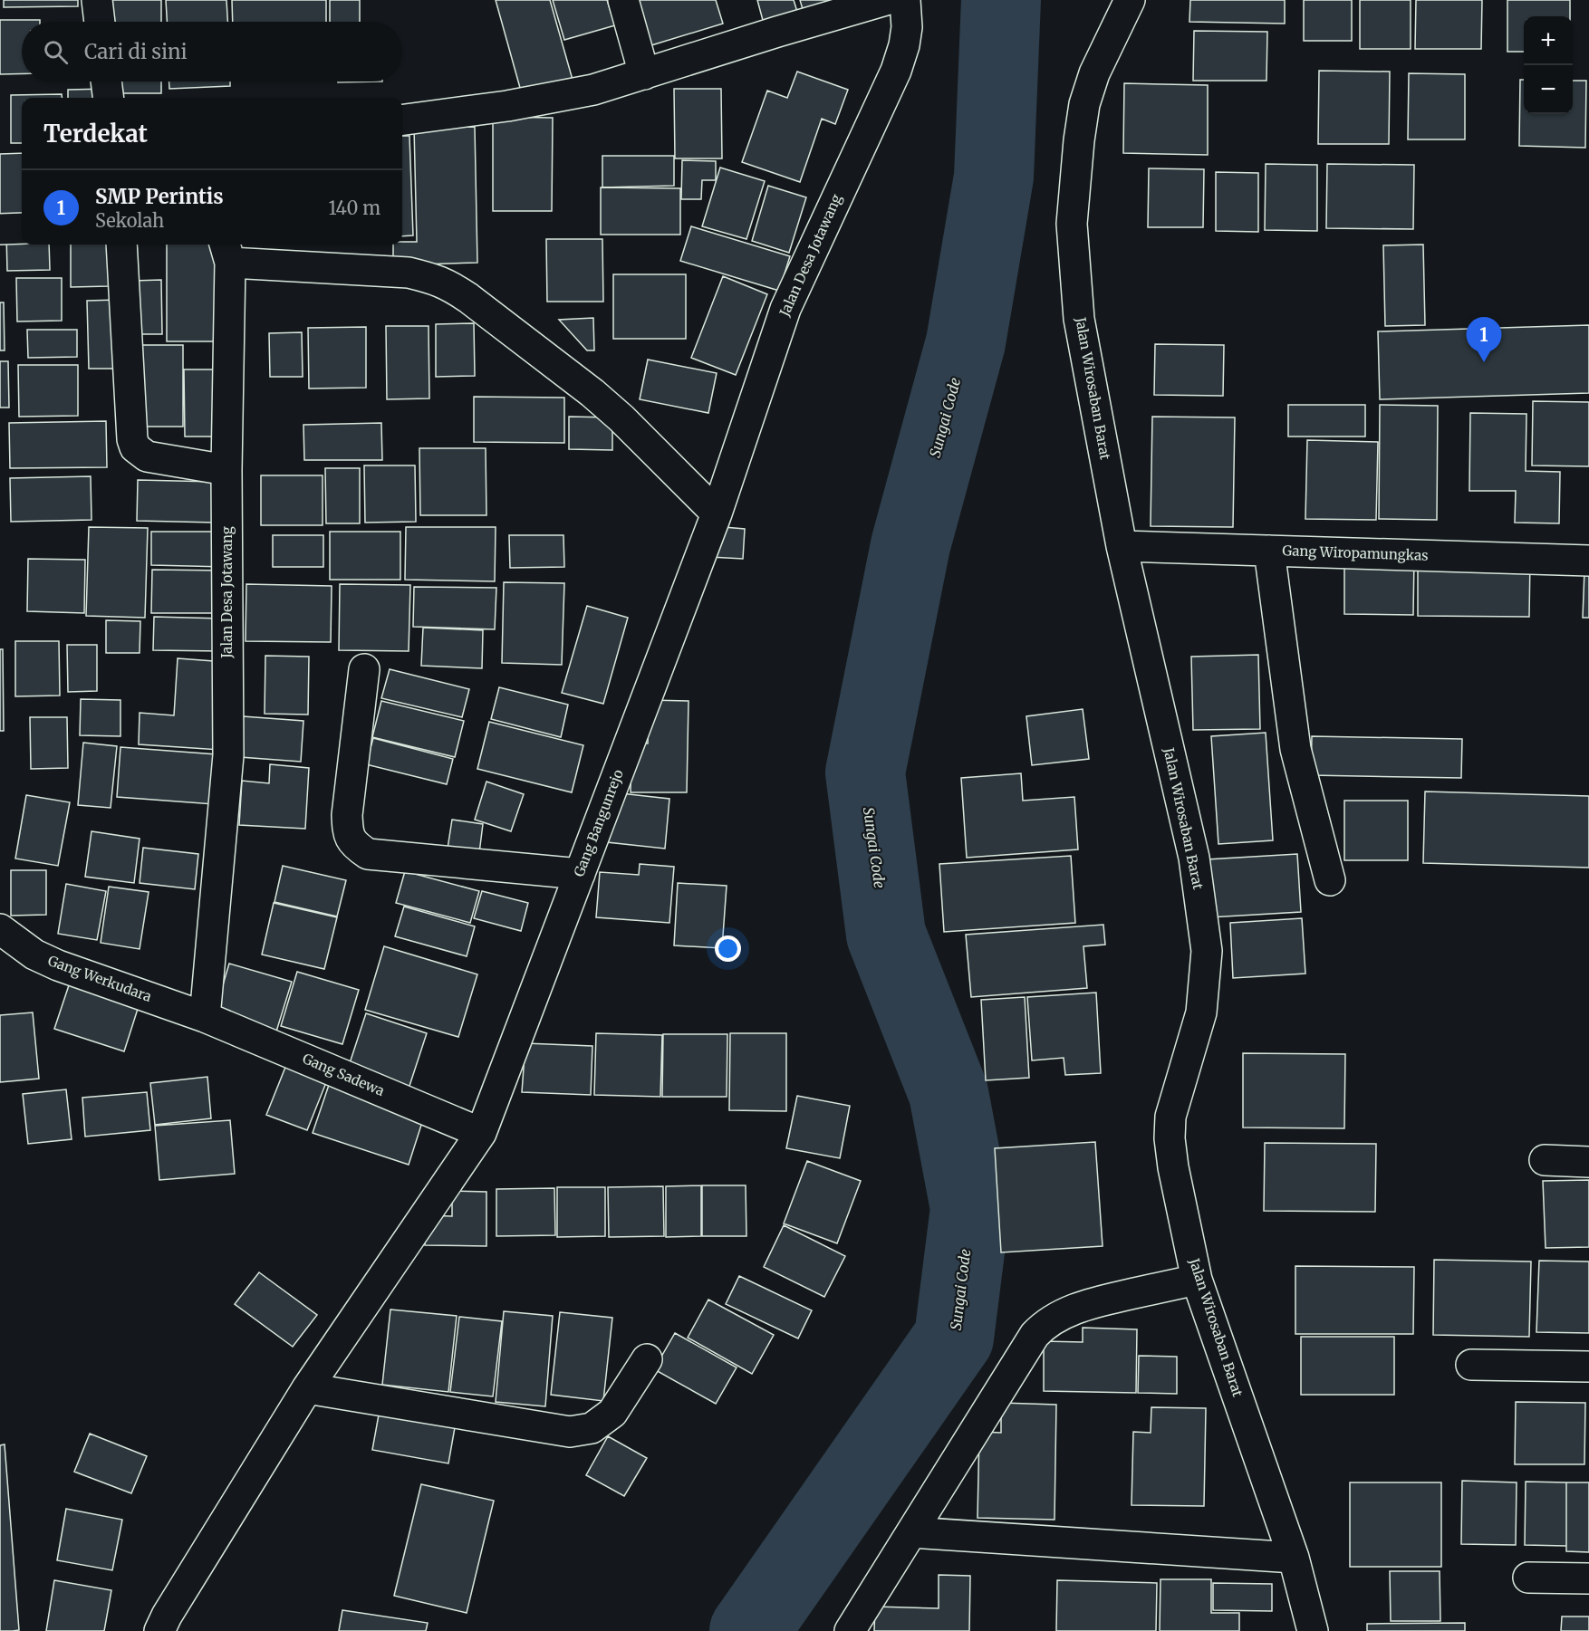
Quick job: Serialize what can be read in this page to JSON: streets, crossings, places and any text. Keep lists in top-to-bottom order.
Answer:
{
  "streets": {
    "street": [
      "Jalan Desa Jotawang",
      "Jalan Wirosaban Barat",
      "Gang Wiropamungkas",
      "Gang Bangunrejo",
      "Gang Werkudara",
      "Gang Sadewa"
    ]
  },
  "crossings": [
    ["Jalan Desa Jotawang", "Gang Bangunrejo"],
    ["Jalan Desa Jotawang", "Gang Werkudara"],
    ["Jalan Desa Jotawang", "Gang Sadewa"],
    ["Jalan Wirosaban Barat", "Gang Wiropamungkas"],
    ["Gang Bangunrejo", "Gang Sadewa"],
    ["Gang Werkudara", "Gang Sadewa"]
  ],
  "water": ["Sungai Code"],
  "page": {
    "map_buttons": ["+", "−"],
    "search": "Cari di sini",
    "heading": "Terdekat",
    "list": [
      {
        "mark": "1",
        "name": "SMP Perintis",
        "note": "Sekolah",
        "value": "140 m"
      }
    ],
    "pins": "1"
  }
}
